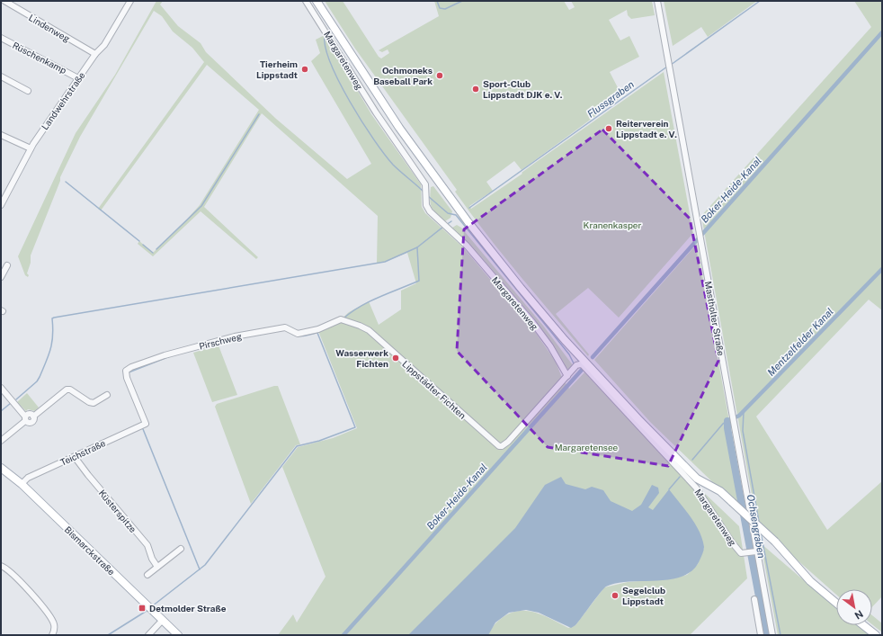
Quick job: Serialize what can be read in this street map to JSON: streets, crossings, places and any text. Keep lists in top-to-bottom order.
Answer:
{
  "streets": {
    "main road": ["Bismarckstraße"],
    "street": [
      "Lindenweg",
      "Rüschenkamp",
      "Margaretenweg",
      "Landwehrstraße",
      "Mastholter Straße",
      "Pirschweg",
      "Lippstädter Fichten",
      "Teichstraße",
      "Küsterspitze"
    ]
  },
  "crossings": [
    ["Lindenweg", "Landwehrstraße"],
    ["Rüschenkamp", "Landwehrstraße"],
    ["Margaretenweg", "Mastholter Straße"],
    ["Margaretenweg", "Lippstädter Fichten"],
    ["Pirschweg", "Lippstädter Fichten"],
    ["Pirschweg", "Teichstraße"],
    ["Teichstraße", "Küsterspitze"],
    ["Teichstraße", "Bismarckstraße"]
  ],
  "water": [
    "Flussgraben",
    "Boker-Heide-Kanal",
    "Mentzelfelder Kanal",
    "Ochsengraben"
  ],
  "parks": ["Kranenkasper", "Margaretensee"],
  "places": {
    "other": [
      "Tierheim Lippstadt",
      "Ochmoneks Baseball Park",
      "Sport-Club Lippstadt DJK e. V.",
      "Reiterverein Lippstadt e. V.",
      "Wasserwerk Fichten",
      "Segelclub Lippstadt"
    ],
    "transit": ["Detmolder Straße"]
  },
  "north": "bottom right"
}
